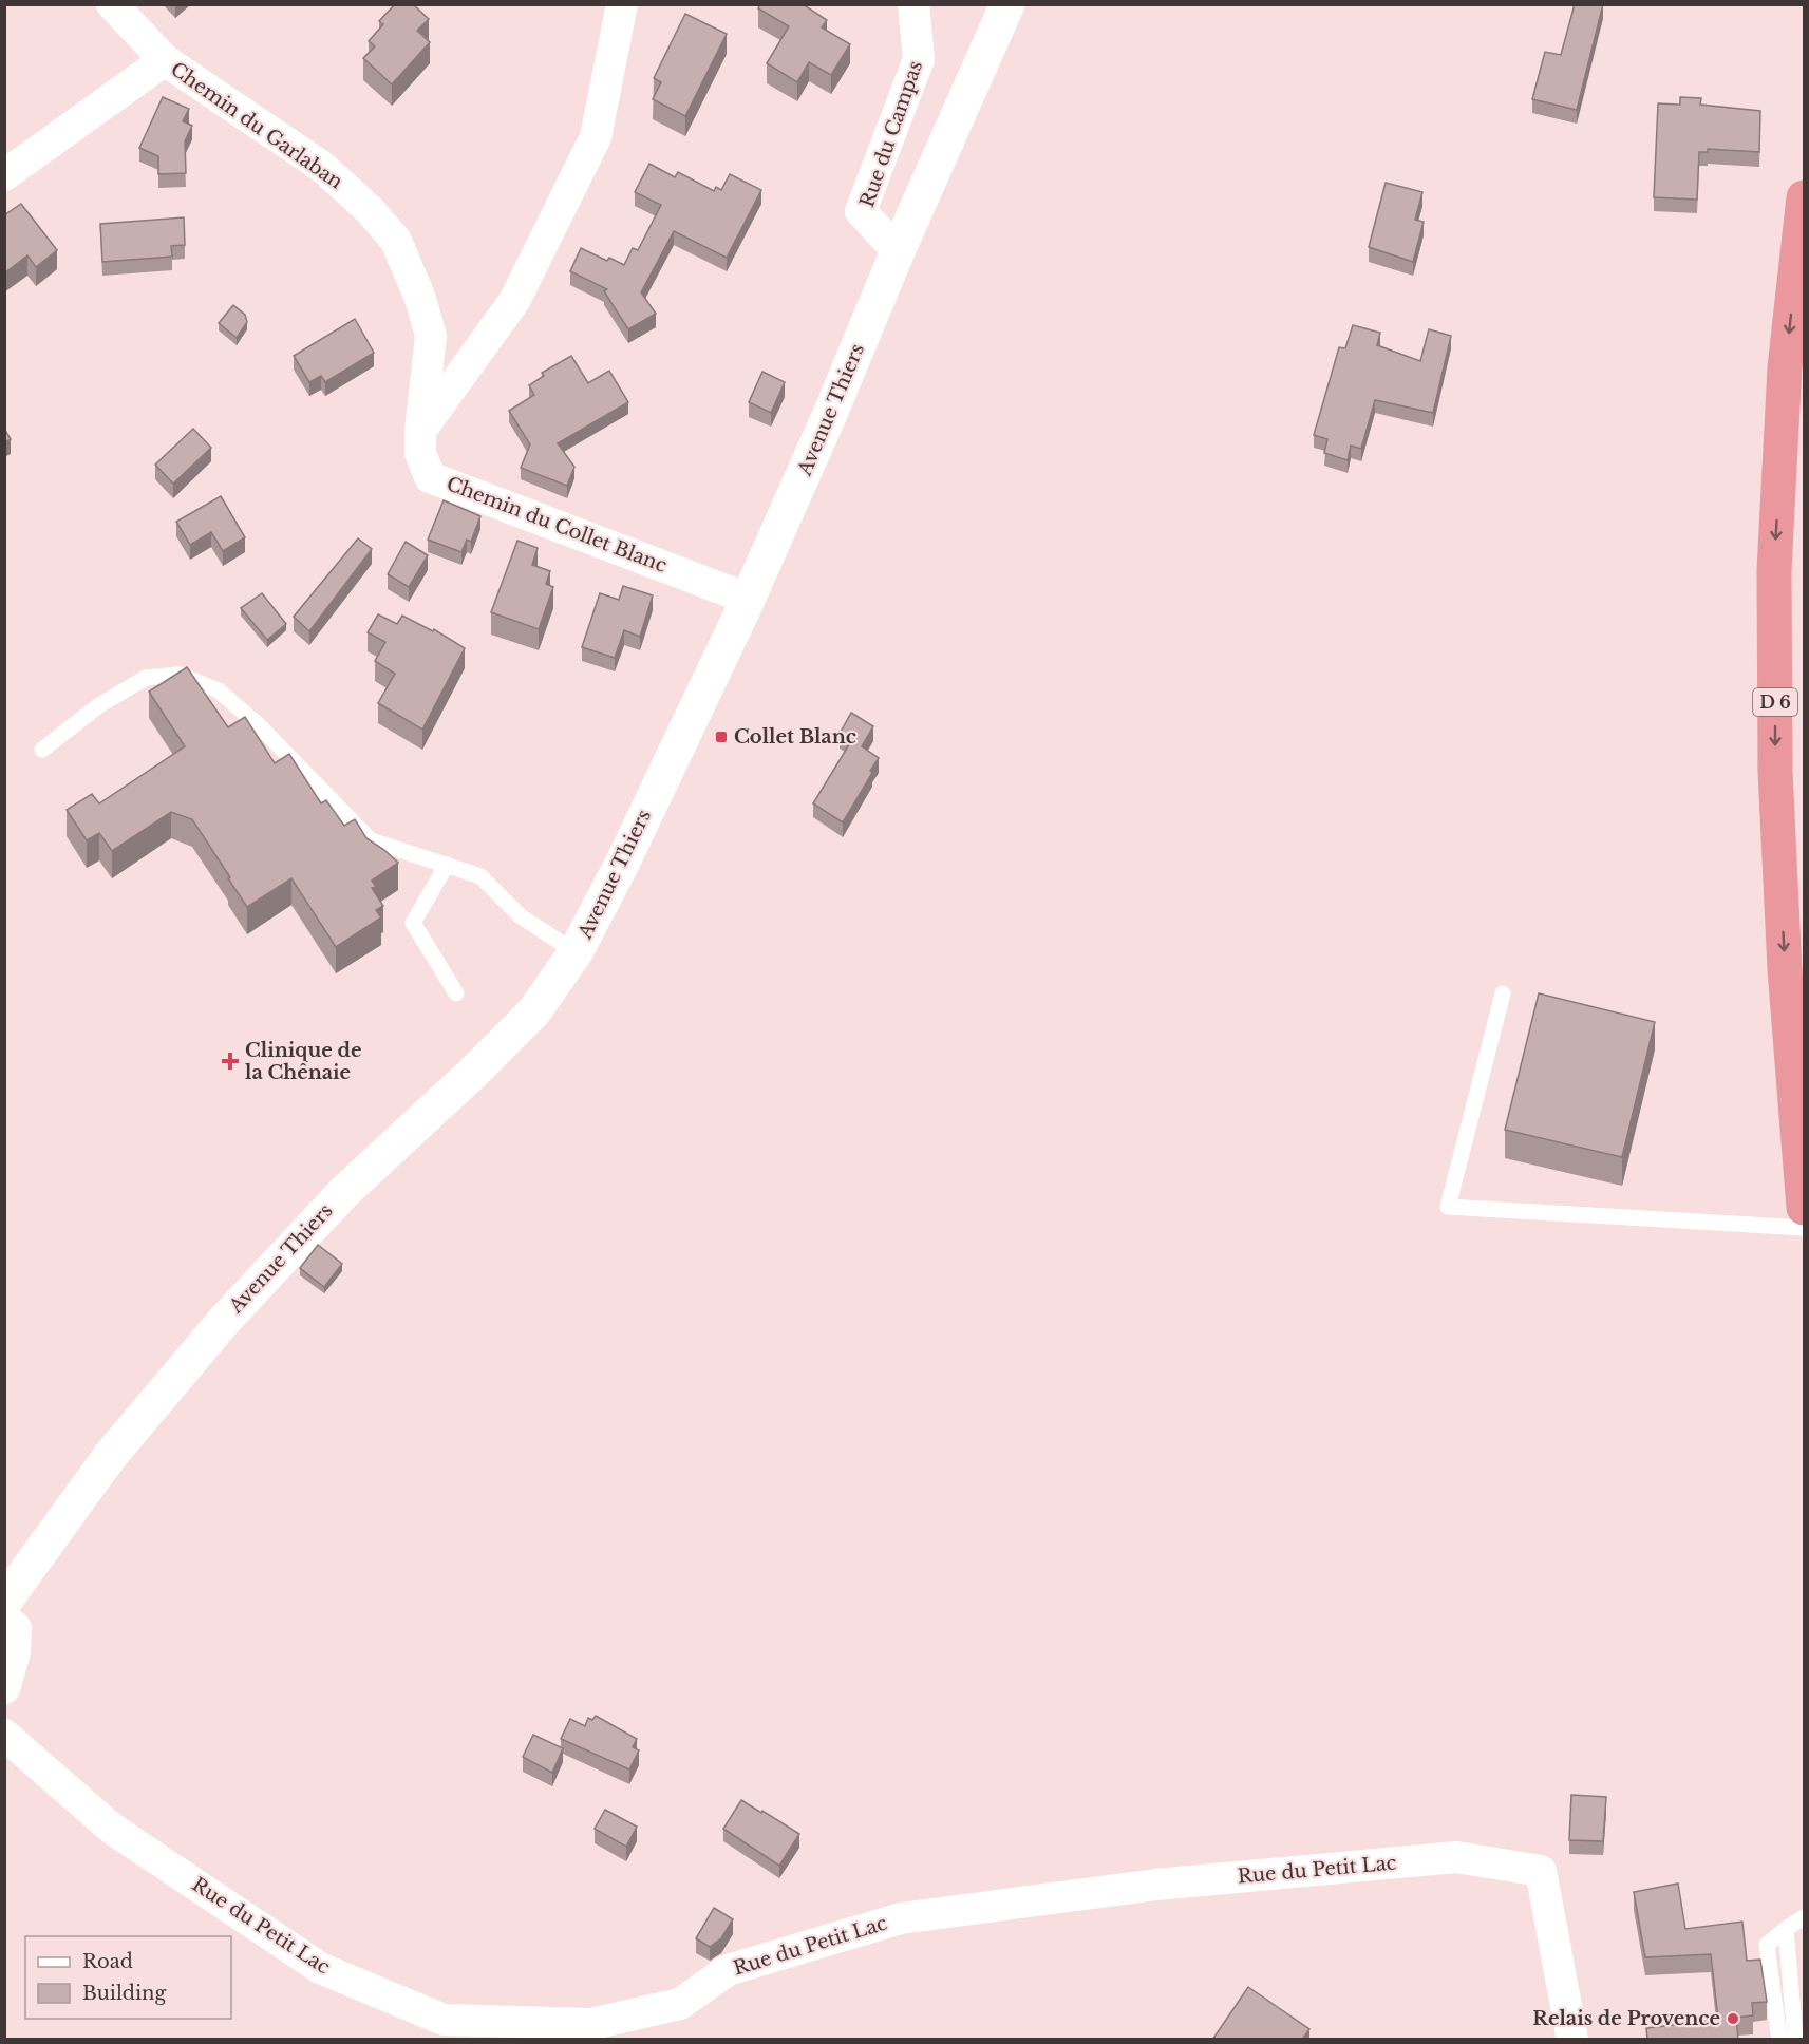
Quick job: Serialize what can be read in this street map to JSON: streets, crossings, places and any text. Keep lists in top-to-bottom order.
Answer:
{
  "streets": {
    "highway": ["D 6"],
    "main road": ["Avenue Thiers"],
    "street": [
      "Chemin du Garlaban",
      "Rue du Campas",
      "Chemin du Collet Blanc",
      "Rue du Petit Lac"
    ]
  },
  "crossings": [
    ["Chemin du Garlaban", "Chemin du Collet Blanc"],
    ["Rue du Campas", "Avenue Thiers"],
    ["Avenue Thiers", "Chemin du Collet Blanc"]
  ],
  "places": {
    "transit": ["Collet Blanc"],
    "health": ["Clinique de la Chênaie"],
    "other": ["Relais de Provence"]
  },
  "legend": ["Road", "Building"]
}
